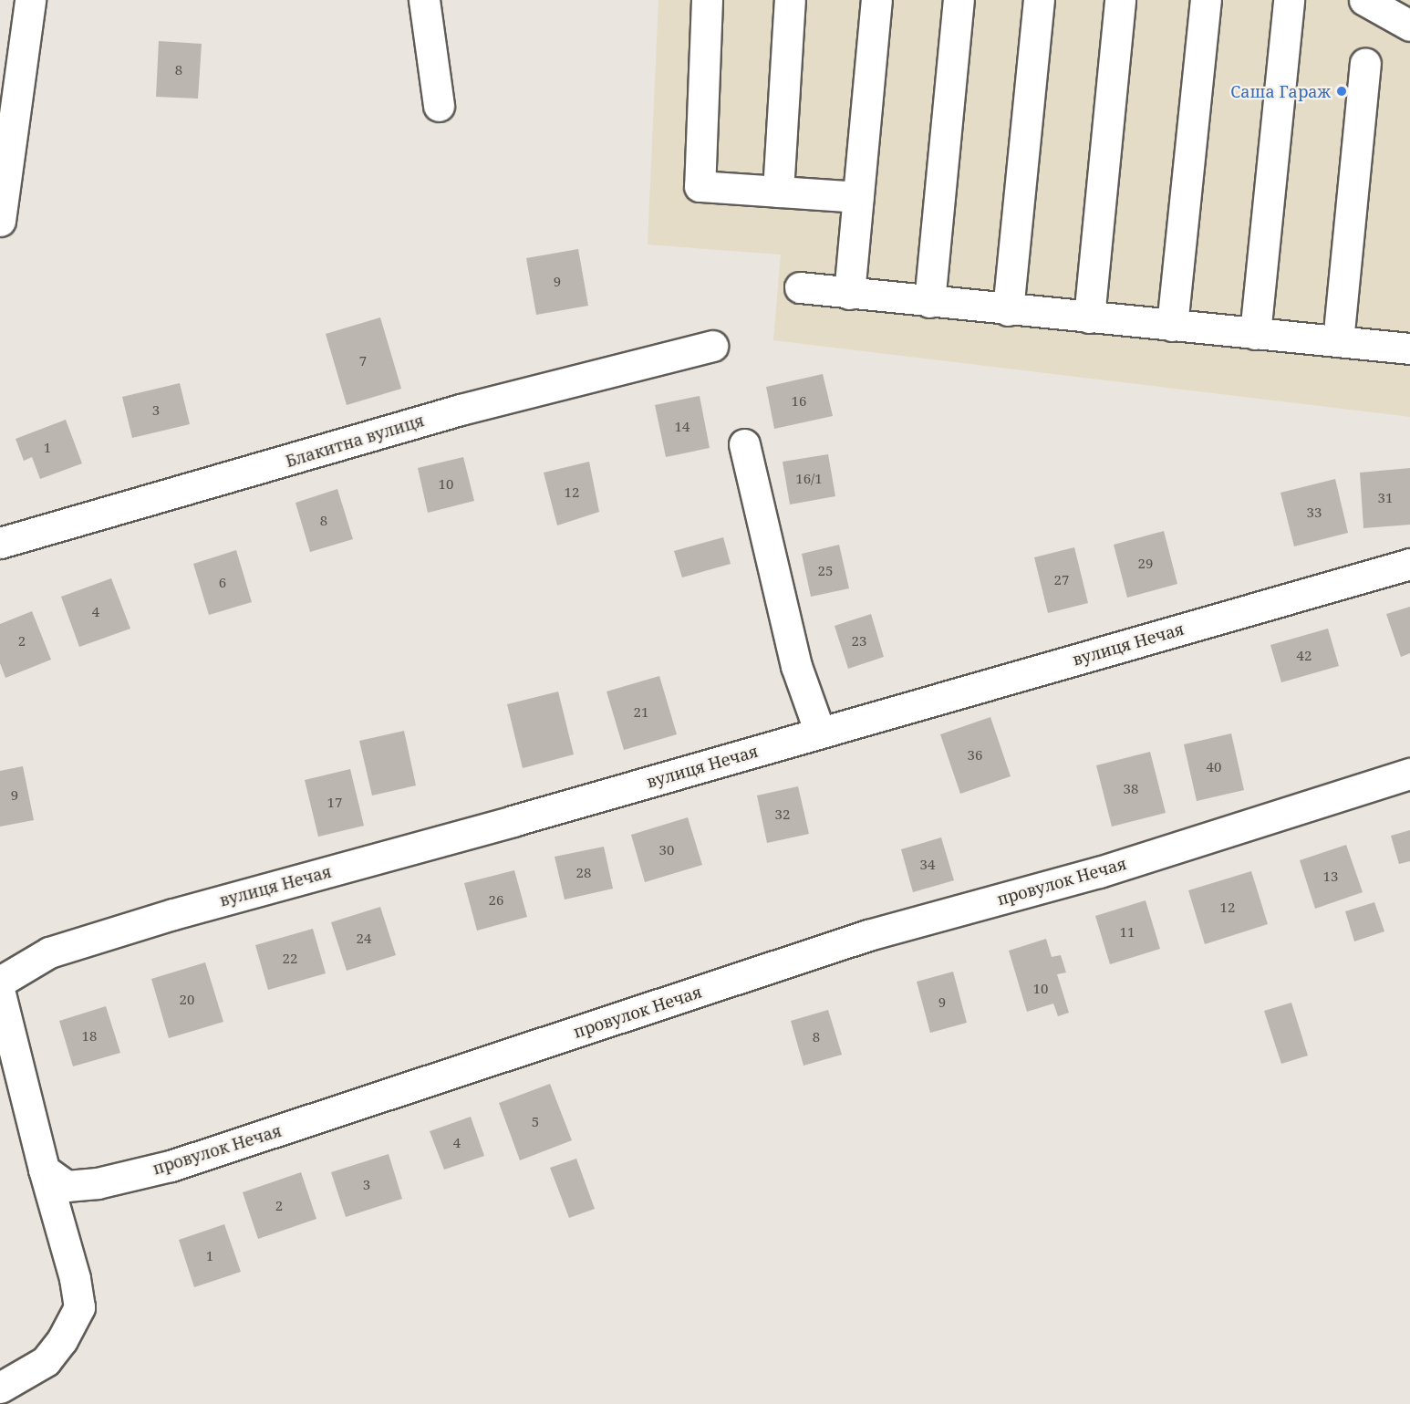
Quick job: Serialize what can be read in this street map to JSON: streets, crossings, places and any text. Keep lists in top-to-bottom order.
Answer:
{
  "streets": {
    "street": ["Блакитна вулиця", "вулиця Нечая", "провулок Нечая"]
  },
  "places": ["Саша Гараж"],
  "house_numbers": [
    "8",
    "9",
    "7",
    "16",
    "3",
    "14",
    "1",
    "16/1",
    "10",
    "12",
    "31",
    "33",
    "8",
    "29",
    "25",
    "27",
    "6",
    "4",
    "2",
    "23",
    "42",
    "21",
    "36",
    "40",
    "38",
    "9",
    "17",
    "32",
    "30",
    "34",
    "28",
    "13",
    "26",
    "12",
    "11",
    "24",
    "22",
    "10",
    "20",
    "9",
    "18",
    "8",
    "5",
    "4",
    "3",
    "2",
    "1"
  ]
}
